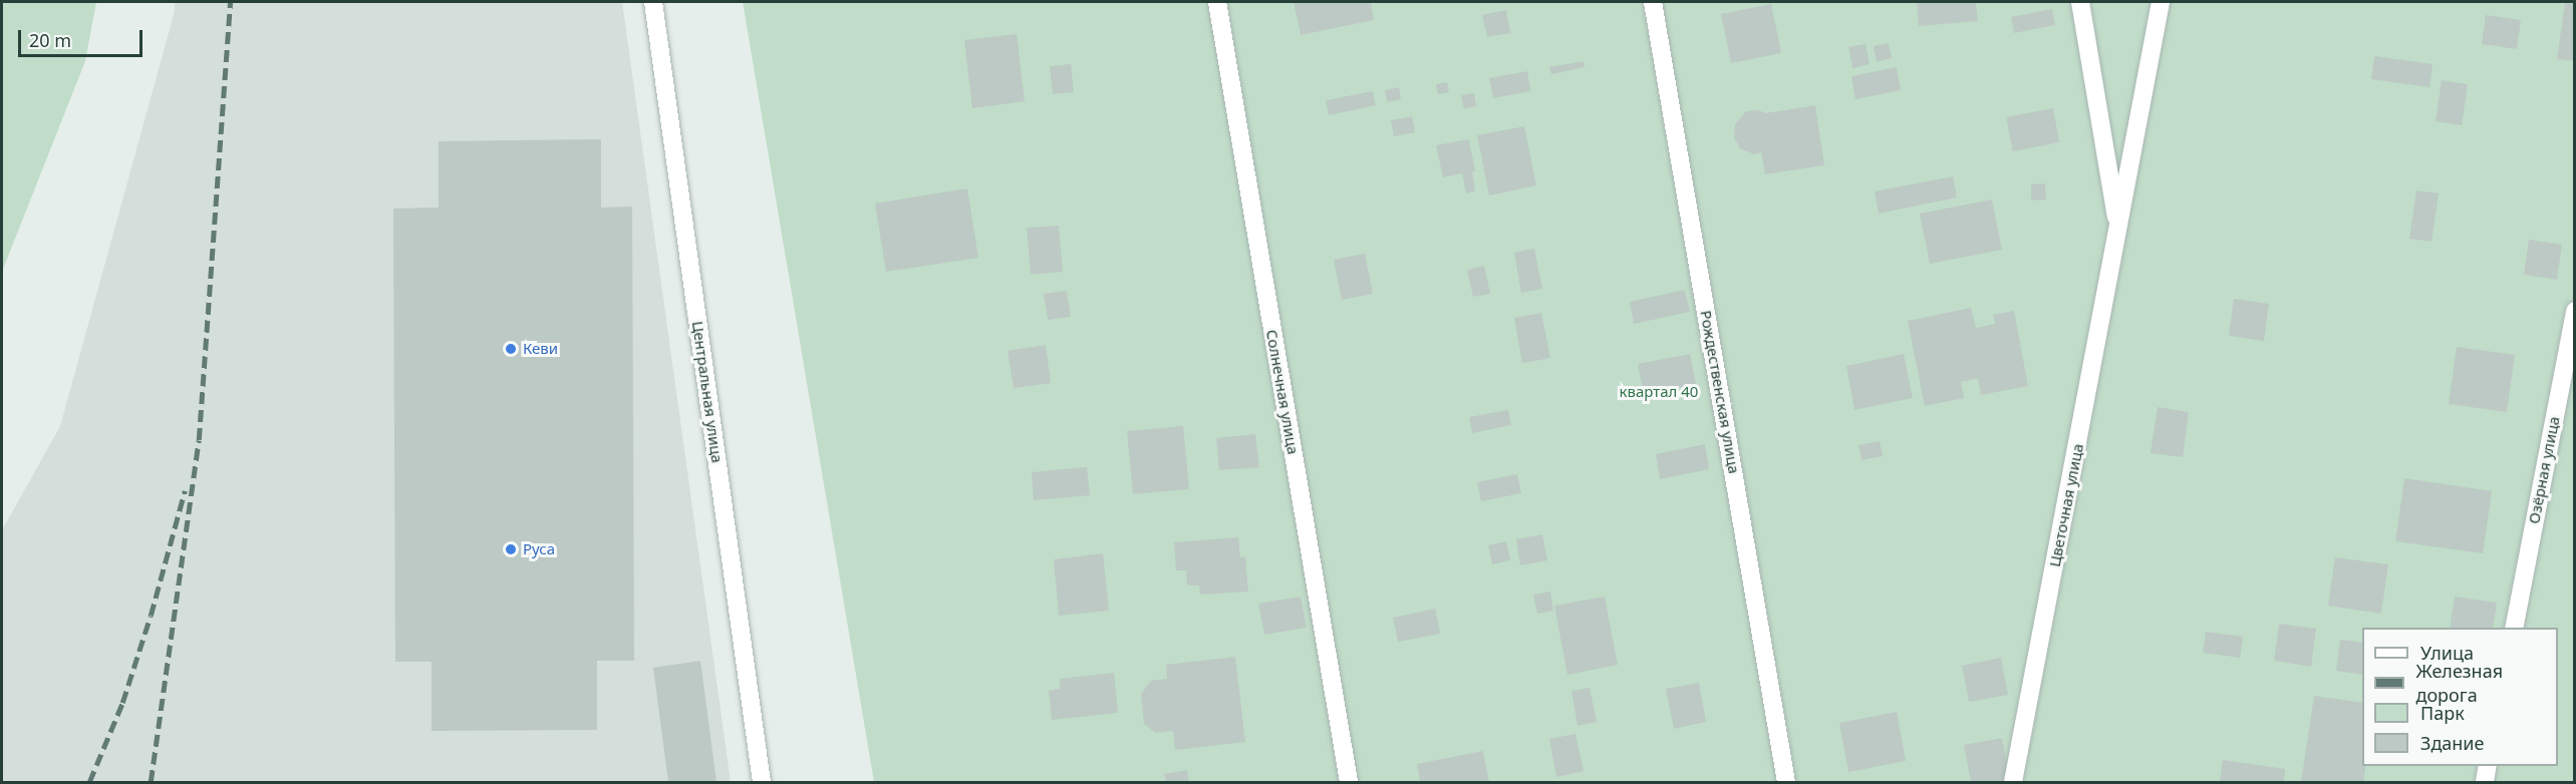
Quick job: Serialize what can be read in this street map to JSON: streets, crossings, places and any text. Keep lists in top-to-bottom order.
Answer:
{
  "streets": {
    "street": [
      "Центральная улица",
      "Солнечная улица",
      "Рождественская улица",
      "Озёрная улица",
      "Цветочная улица"
    ]
  },
  "parks": ["квартал 40"],
  "places": ["Кеви", "Руса"],
  "legend": [
    "Улица",
    "Железная дорога",
    "Парк",
    "Здание"
  ],
  "scale_bar": "20 m"
}
